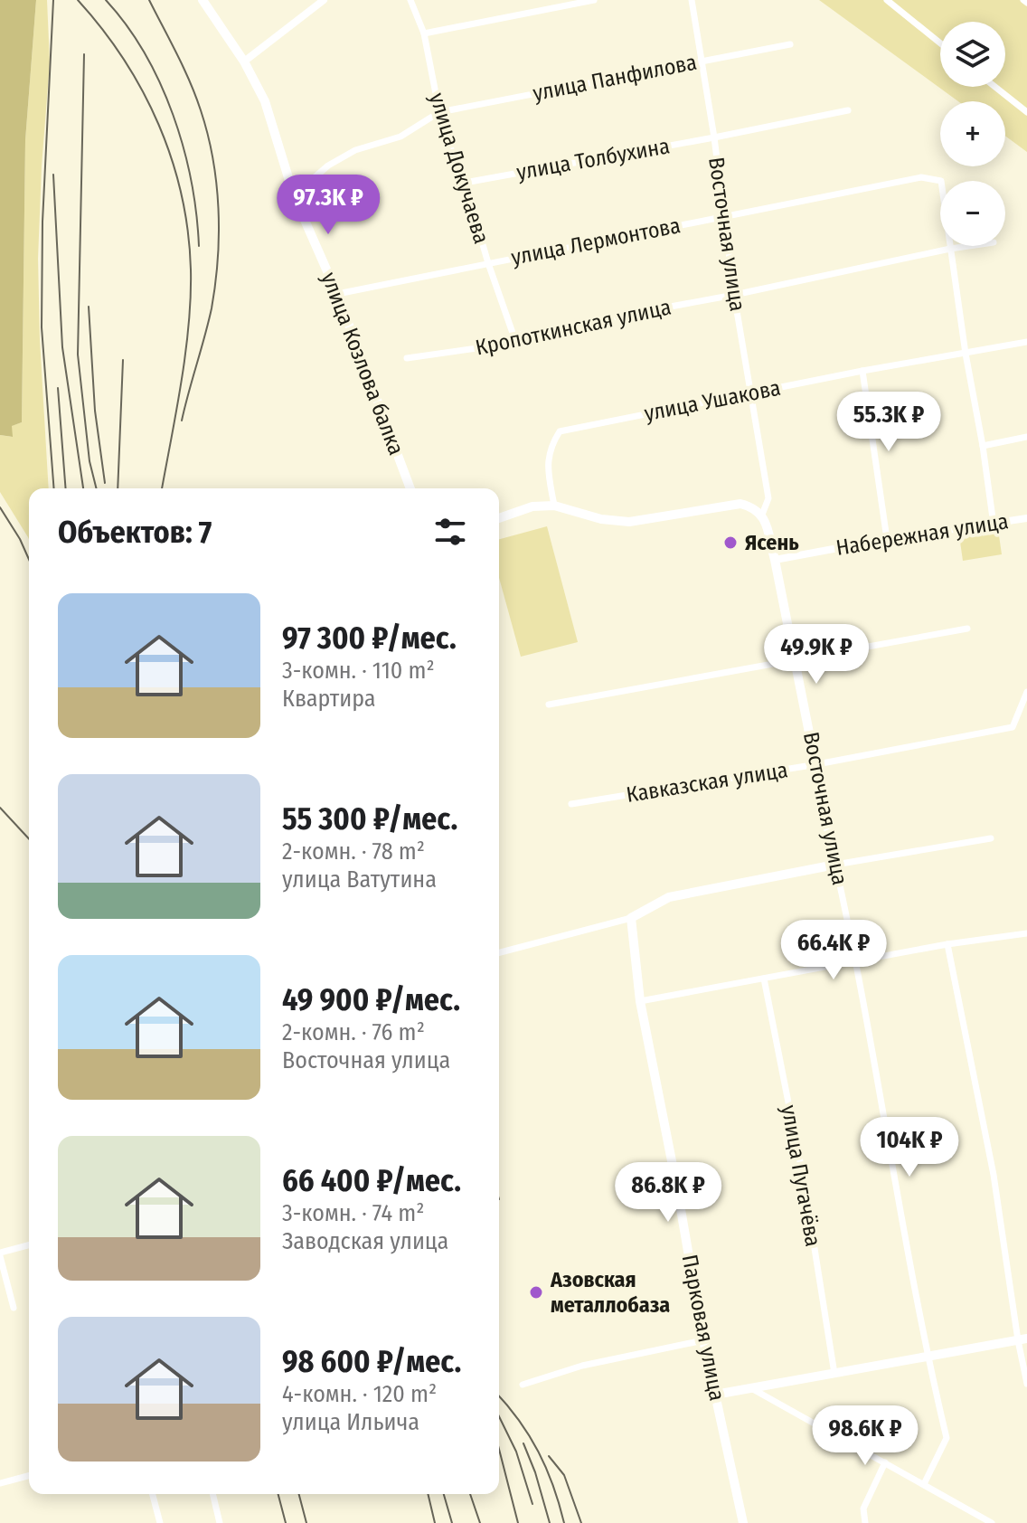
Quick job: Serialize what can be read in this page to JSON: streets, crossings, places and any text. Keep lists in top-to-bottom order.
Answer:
{
  "streets": {
    "main road": ["Восточная улица", "улица Козлова балка", "Парковая улица"],
    "street": [
      "улица Панфилова",
      "улица Толбухина",
      "улица Докучаева",
      "улица Лермонтова",
      "Кропоткинская улица",
      "улица Ушакова",
      "Набережная улица",
      "Кавказская улица",
      "улица Пугачёва"
    ]
  },
  "crossings": [
    ["улица Панфилова", "улица Докучаева"],
    ["улица Панфилова", "Восточная улица"],
    ["улица Толбухина", "улица Докучаева"],
    ["улица Толбухина", "Восточная улица"],
    ["улица Докучаева", "улица Лермонтова"],
    ["улица Докучаева", "Кропоткинская улица"],
    ["Восточная улица", "улица Лермонтова"],
    ["Восточная улица", "Кропоткинская улица"],
    ["Восточная улица", "улица Ушакова"],
    ["Восточная улица", "Набережная улица"],
    ["Восточная улица", "Кавказская улица"],
    ["улица Лермонтова", "Кропоткинская улица"],
    ["улица Лермонтова", "улица Козлова балка"]
  ],
  "places": ["Ясень", "Азовская металлобаза"],
  "page": {
    "map_buttons": ["+", "−"],
    "price": [
      "97.3K ₽",
      "55.3K ₽",
      "49.9K ₽",
      "66.4K ₽",
      "104K ₽",
      "86.8K ₽",
      "98.6K ₽"
    ],
    "heading": "Объектов: 7",
    "list": [
      {
        "name": "97 300 ₽/мес.",
        "note": "3-комн. · 110 m² · Квартира"
      },
      {
        "name": "55 300 ₽/мес.",
        "note": "2-комн. · 78 m² · улица Ватутина"
      },
      {
        "name": "49 900 ₽/мес.",
        "note": "2-комн. · 76 m² · Восточная улица"
      },
      {
        "name": "66 400 ₽/мес.",
        "note": "3-комн. · 74 m² · Заводская улица"
      },
      {
        "name": "98 600 ₽/мес.",
        "note": "4-комн. · 120 m² · улица Ильича"
      }
    ]
  }
}
